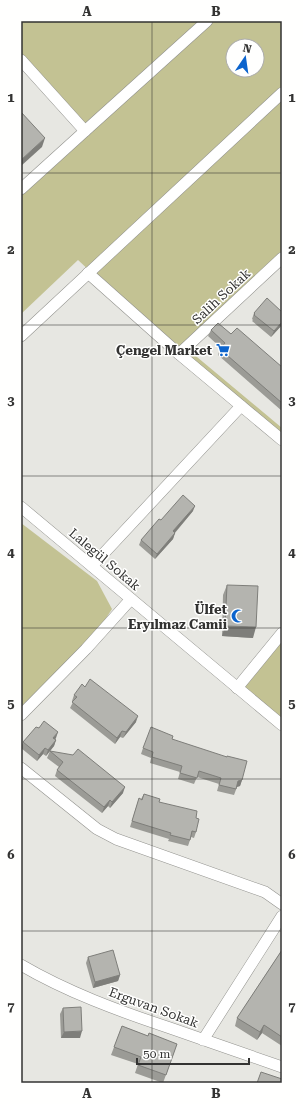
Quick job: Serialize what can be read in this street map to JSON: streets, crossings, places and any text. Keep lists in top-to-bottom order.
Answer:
{
  "streets": {
    "street": ["Salih Sokak", "Lalegül Sokak", "Erguvan Sokak"]
  },
  "places": {
    "supermarket": ["Çengel Market"],
    "mosque": ["Ülfet Eryılmaz Camii"]
  },
  "scale_bar": "50 m",
  "north": "top",
  "grid": {
    "columns": ["A", "B"],
    "rows": [
      "1",
      "2",
      "3",
      "4",
      "5",
      "6",
      "7"
    ]
  }
}
